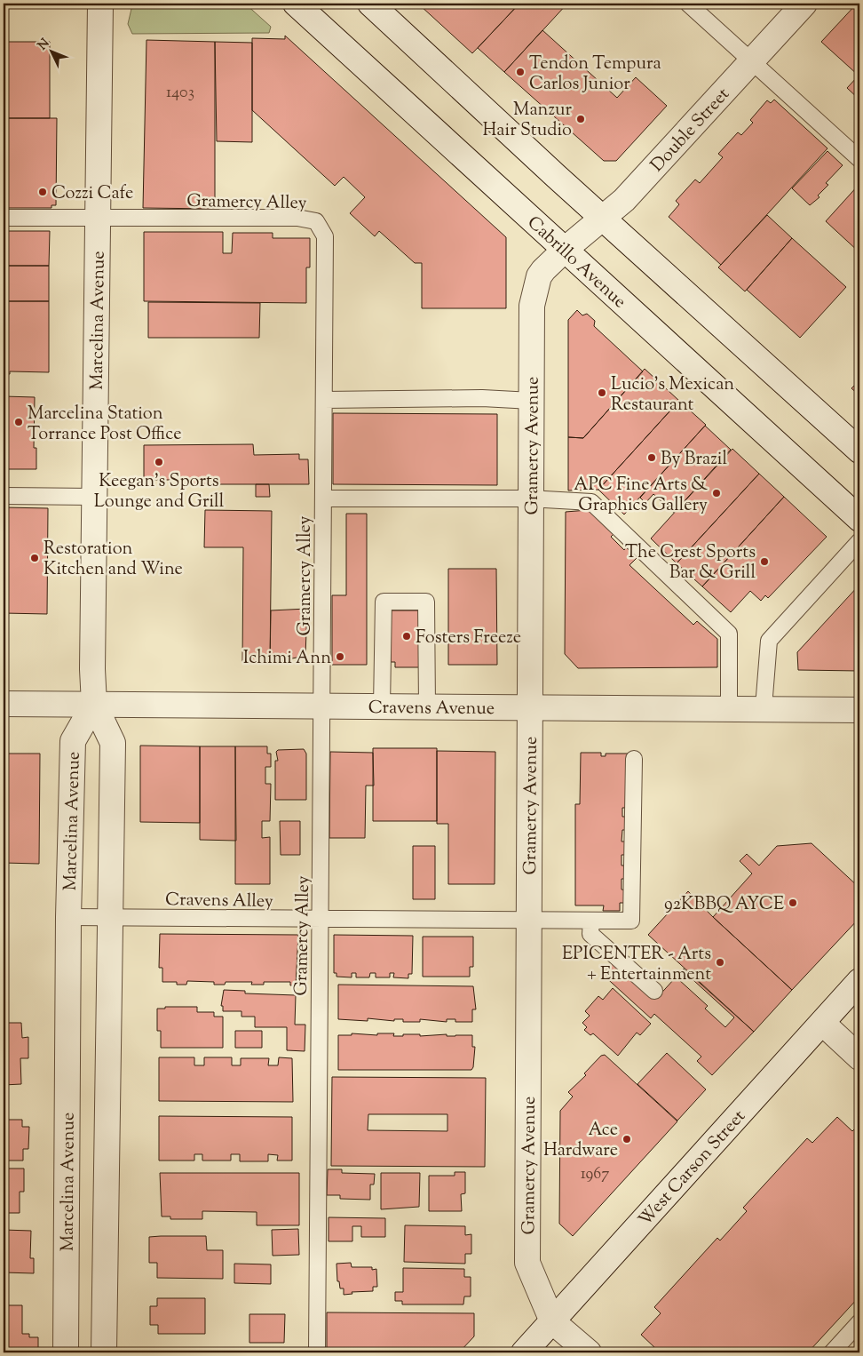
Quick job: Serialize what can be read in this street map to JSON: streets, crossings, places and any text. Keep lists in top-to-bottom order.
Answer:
{
  "streets": {
    "street": [
      "Double Street",
      "Cabrillo Avenue",
      "Marcelina Avenue",
      "Gramercy Avenue",
      "Cravens Avenue",
      "West Carson Street"
    ],
    "lane": ["Gramercy Alley", "Cravens Alley"]
  },
  "crossings": [
    ["Double Street", "Cabrillo Avenue"],
    ["Double Street", "Gramercy Avenue"],
    ["Gramercy Alley", "Marcelina Avenue"],
    ["Gramercy Alley", "Cravens Avenue"],
    ["Gramercy Alley", "Cravens Alley"],
    ["Cabrillo Avenue", "Gramercy Avenue"],
    ["Marcelina Avenue", "Cravens Avenue"],
    ["Marcelina Avenue", "Cravens Alley"],
    ["Gramercy Avenue", "Cravens Avenue"],
    ["Gramercy Avenue", "Cravens Alley"],
    ["Gramercy Avenue", "West Carson Street"]
  ],
  "places": [
    "Tendon Tempura Carlos Junior",
    "Manzur Hair Studio",
    "Cozzi Cafe",
    "Lucio's Mexican Restaurant",
    "Marcelina Station Torrance Post Office",
    "By Brazil",
    "Keegan's Sports Lounge and Grill",
    "APC Fine Arts & Graphics Gallery",
    "Restoration Kitchen and Wine",
    "The Crest Sports Bar & Grill",
    "Fosters Freeze",
    "Ichimi Ann",
    "92KBBQ AYCE",
    "EPICENTER - Arts + Entertainment",
    "Ace Hardware"
  ],
  "house_numbers": ["1403", "1967"],
  "north": "top left"
}
